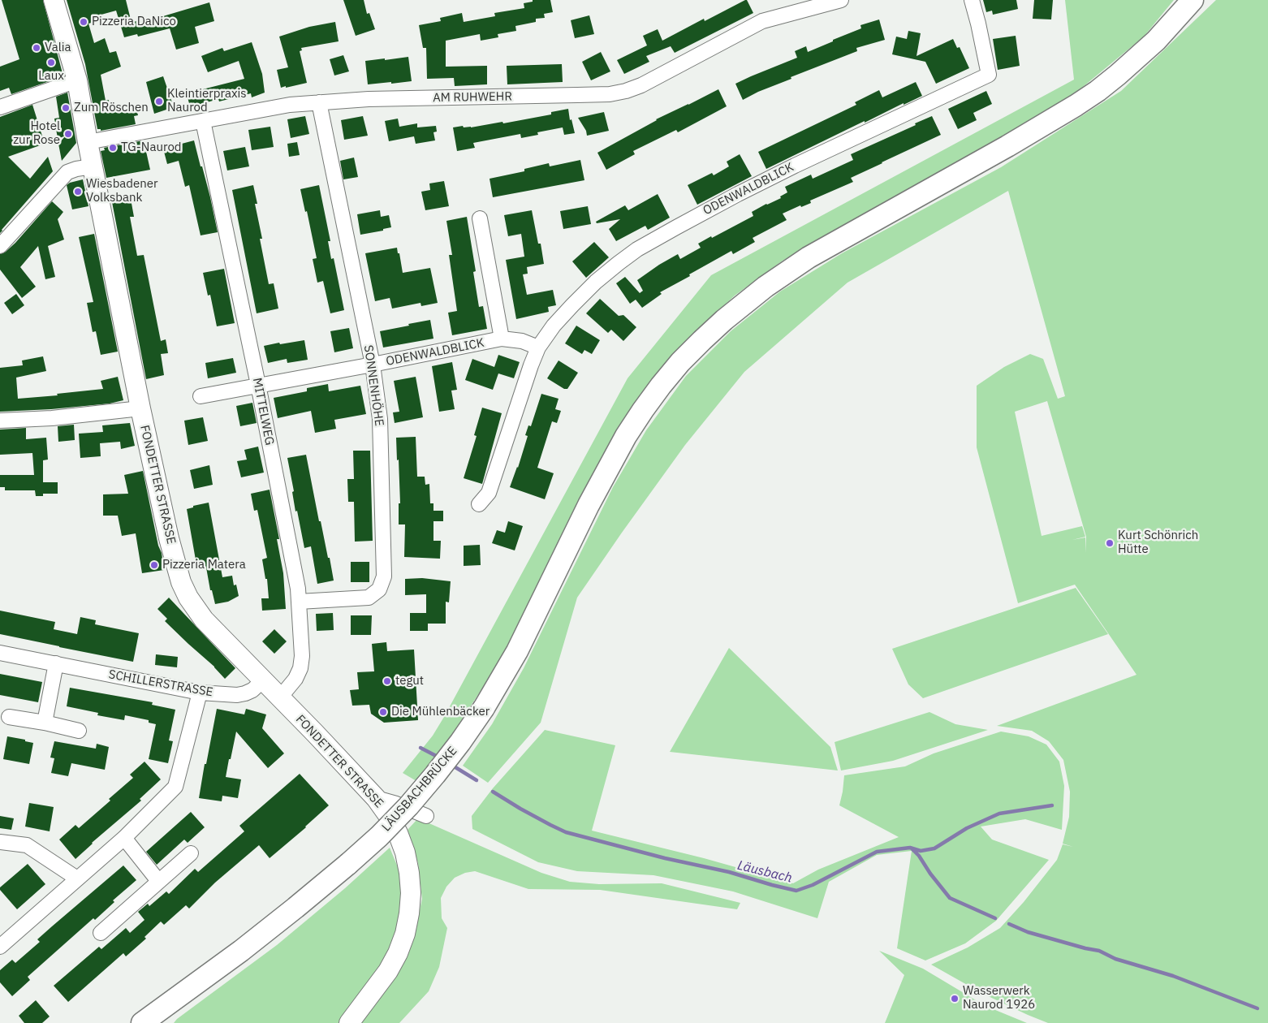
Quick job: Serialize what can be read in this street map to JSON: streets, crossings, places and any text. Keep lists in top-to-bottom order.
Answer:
{
  "streets": {
    "main road": ["LÄUSBACHBRÜCKE"],
    "street": [
      "AM RUHWEHR",
      "ODENWALDBLICK",
      "SONNENHÖHE",
      "MITTELWEG",
      "FONDETTER STRASSE",
      "SCHILLERSTRASSE"
    ]
  },
  "crossings": [
    ["AM RUHWEHR", "SONNENHÖHE"],
    ["AM RUHWEHR", "MITTELWEG"],
    ["AM RUHWEHR", "FONDETTER STRASSE"],
    ["ODENWALDBLICK", "SONNENHÖHE"],
    ["ODENWALDBLICK", "MITTELWEG"],
    ["SONNENHÖHE", "MITTELWEG"],
    ["MITTELWEG", "FONDETTER STRASSE"],
    ["FONDETTER STRASSE", "SCHILLERSTRASSE"]
  ],
  "water": ["Läusbach"],
  "places": [
    "Pizzeria DaNico",
    "Valia",
    "Laux",
    "Kleintierpraxis Naurod",
    "Zum Röschen",
    "Hotel zur Rose",
    "TG-Naurod",
    "Wiesbadener Volksbank",
    "Kurt Schönrich Hütte",
    "Pizzeria Matera",
    "tegut",
    "Die Mühlenbäcker",
    "Wasserwerk Naurod 1926"
  ]
}
